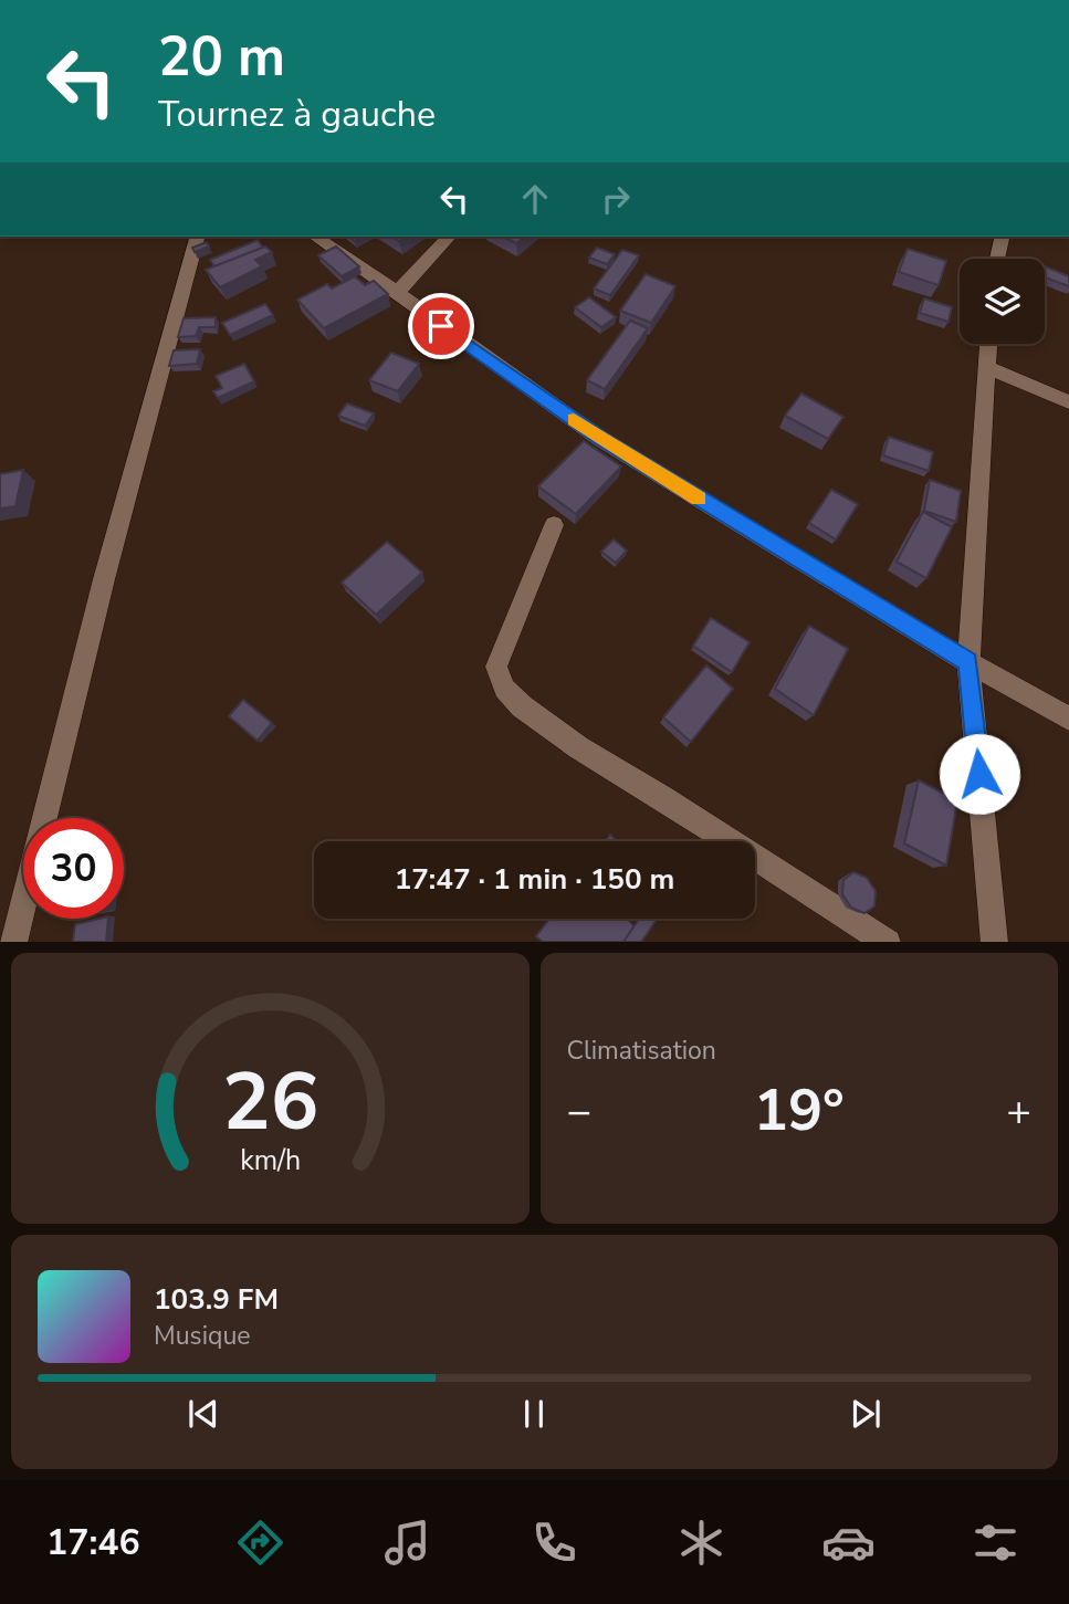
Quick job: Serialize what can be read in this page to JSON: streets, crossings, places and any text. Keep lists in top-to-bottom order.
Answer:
{
  "page": {
    "turn": ["20 m", "Tournez à gauche"],
    "limit": "30",
    "trip": "17:47 · 1 min · 150 m",
    "tile": "Climatisation",
    "heat": ["−", "19°", "+"],
    "song": ["103.9 FM", "Musique"],
    "tabs": "17:46",
    "gauge": ["26", "km/h"]
  }
}
